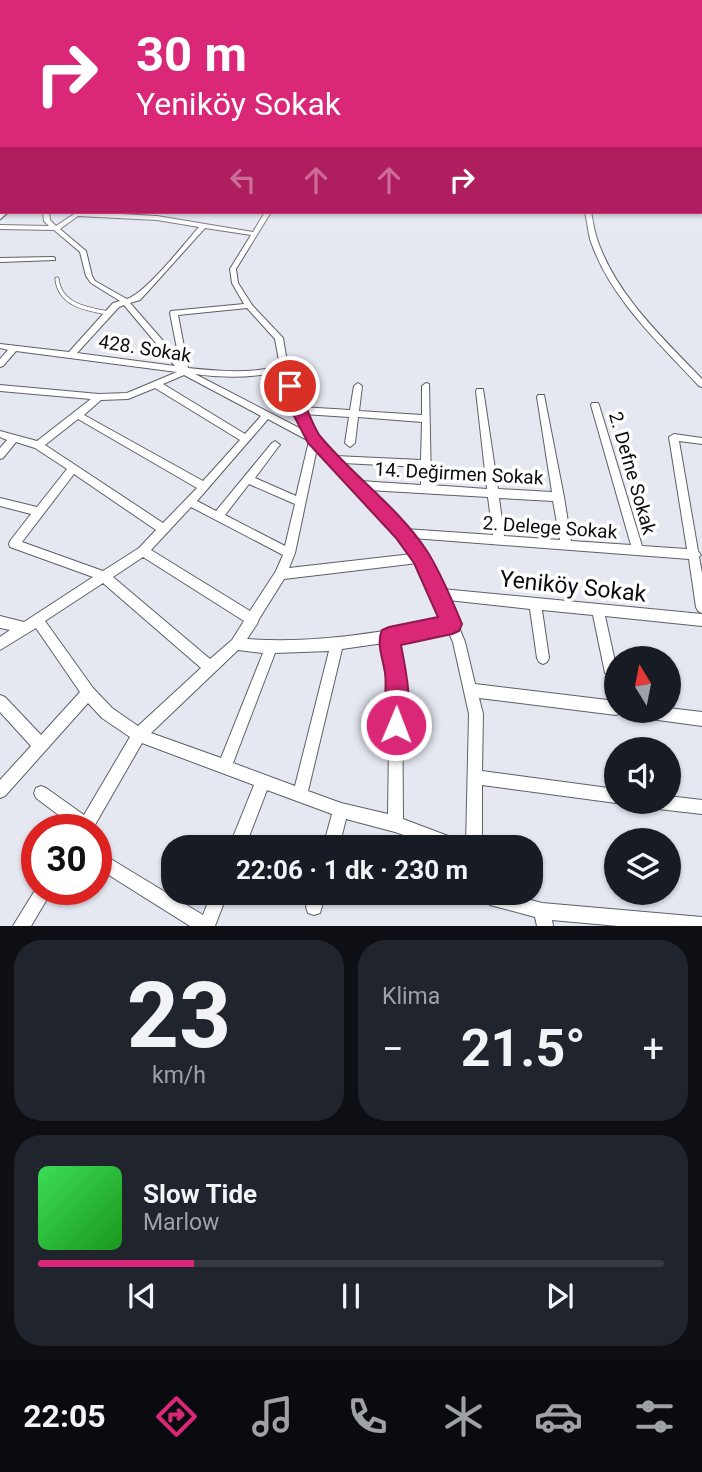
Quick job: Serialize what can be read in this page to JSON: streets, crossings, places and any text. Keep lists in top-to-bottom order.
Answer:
{
  "streets": {
    "street": [
      "428. Sokak",
      "14. Değirmen Sokak",
      "2. Defne Sokak",
      "2. Delege Sokak",
      "Yeniköy Sokak"
    ]
  },
  "crossings": [
    ["2. Defne Sokak", "2. Delege Sokak"]
  ],
  "north": "top",
  "page": {
    "turn": ["30 m", "Yeniköy Sokak"],
    "limit": "30",
    "trip": "22:06 · 1 dk · 230 m",
    "tile": [
      ["23", "km/h"],
      "Klima"
    ],
    "heat": ["−", "21.5°", "+"],
    "song": ["Slow Tide", "Marlow"],
    "tabs": "22:05"
  }
}
